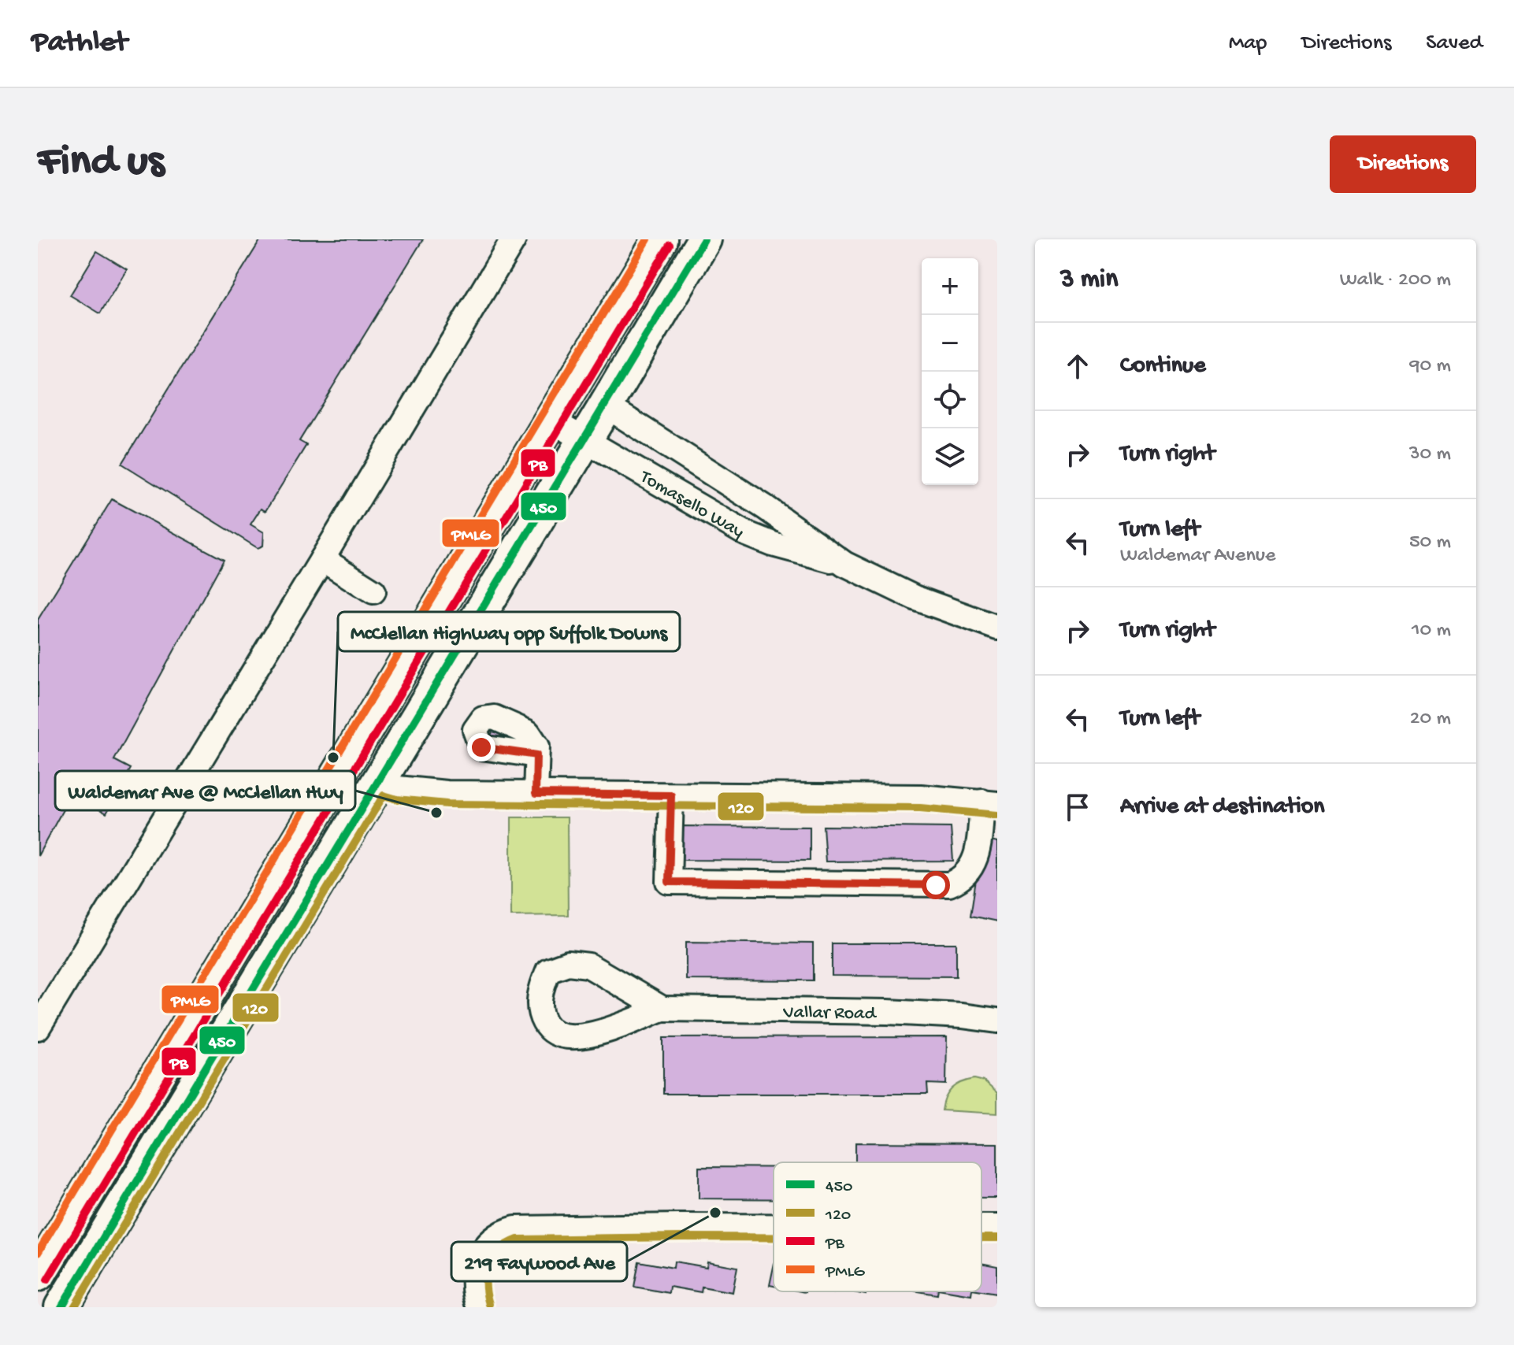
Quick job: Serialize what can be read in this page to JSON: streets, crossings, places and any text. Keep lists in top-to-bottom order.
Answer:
{
  "streets": {
    "street": ["Tomasello Way", "Vallar Road"]
  },
  "places": ["McClellan Highway opp Suffolk Downs", "Waldemar Ave @ McClellan Hwy", "219 Faywood Ave"],
  "lines": [
    "transit line 450",
    "transit line PMLG",
    "transit line PB",
    "transit line 120"
  ],
  "legend": [
    "450",
    "120",
    "PB",
    "PMLG"
  ],
  "page": {
    "header": "Pathlet",
    "nav": ["Map", "Directions", "Saved"],
    "buttons": "Directions",
    "title": "Find us",
    "heading": ["3 min", "Walk · 200 m"],
    "map_buttons": ["+", "−"],
    "list": [
      ["Continue", "90 m"],
      ["Turn right", "30 m"],
      ["Turn left", "Waldemar Avenue", "50 m"],
      ["Turn right", "10 m"],
      ["Turn left", "20 m"],
      "Arrive at destination"
    ]
  }
}
